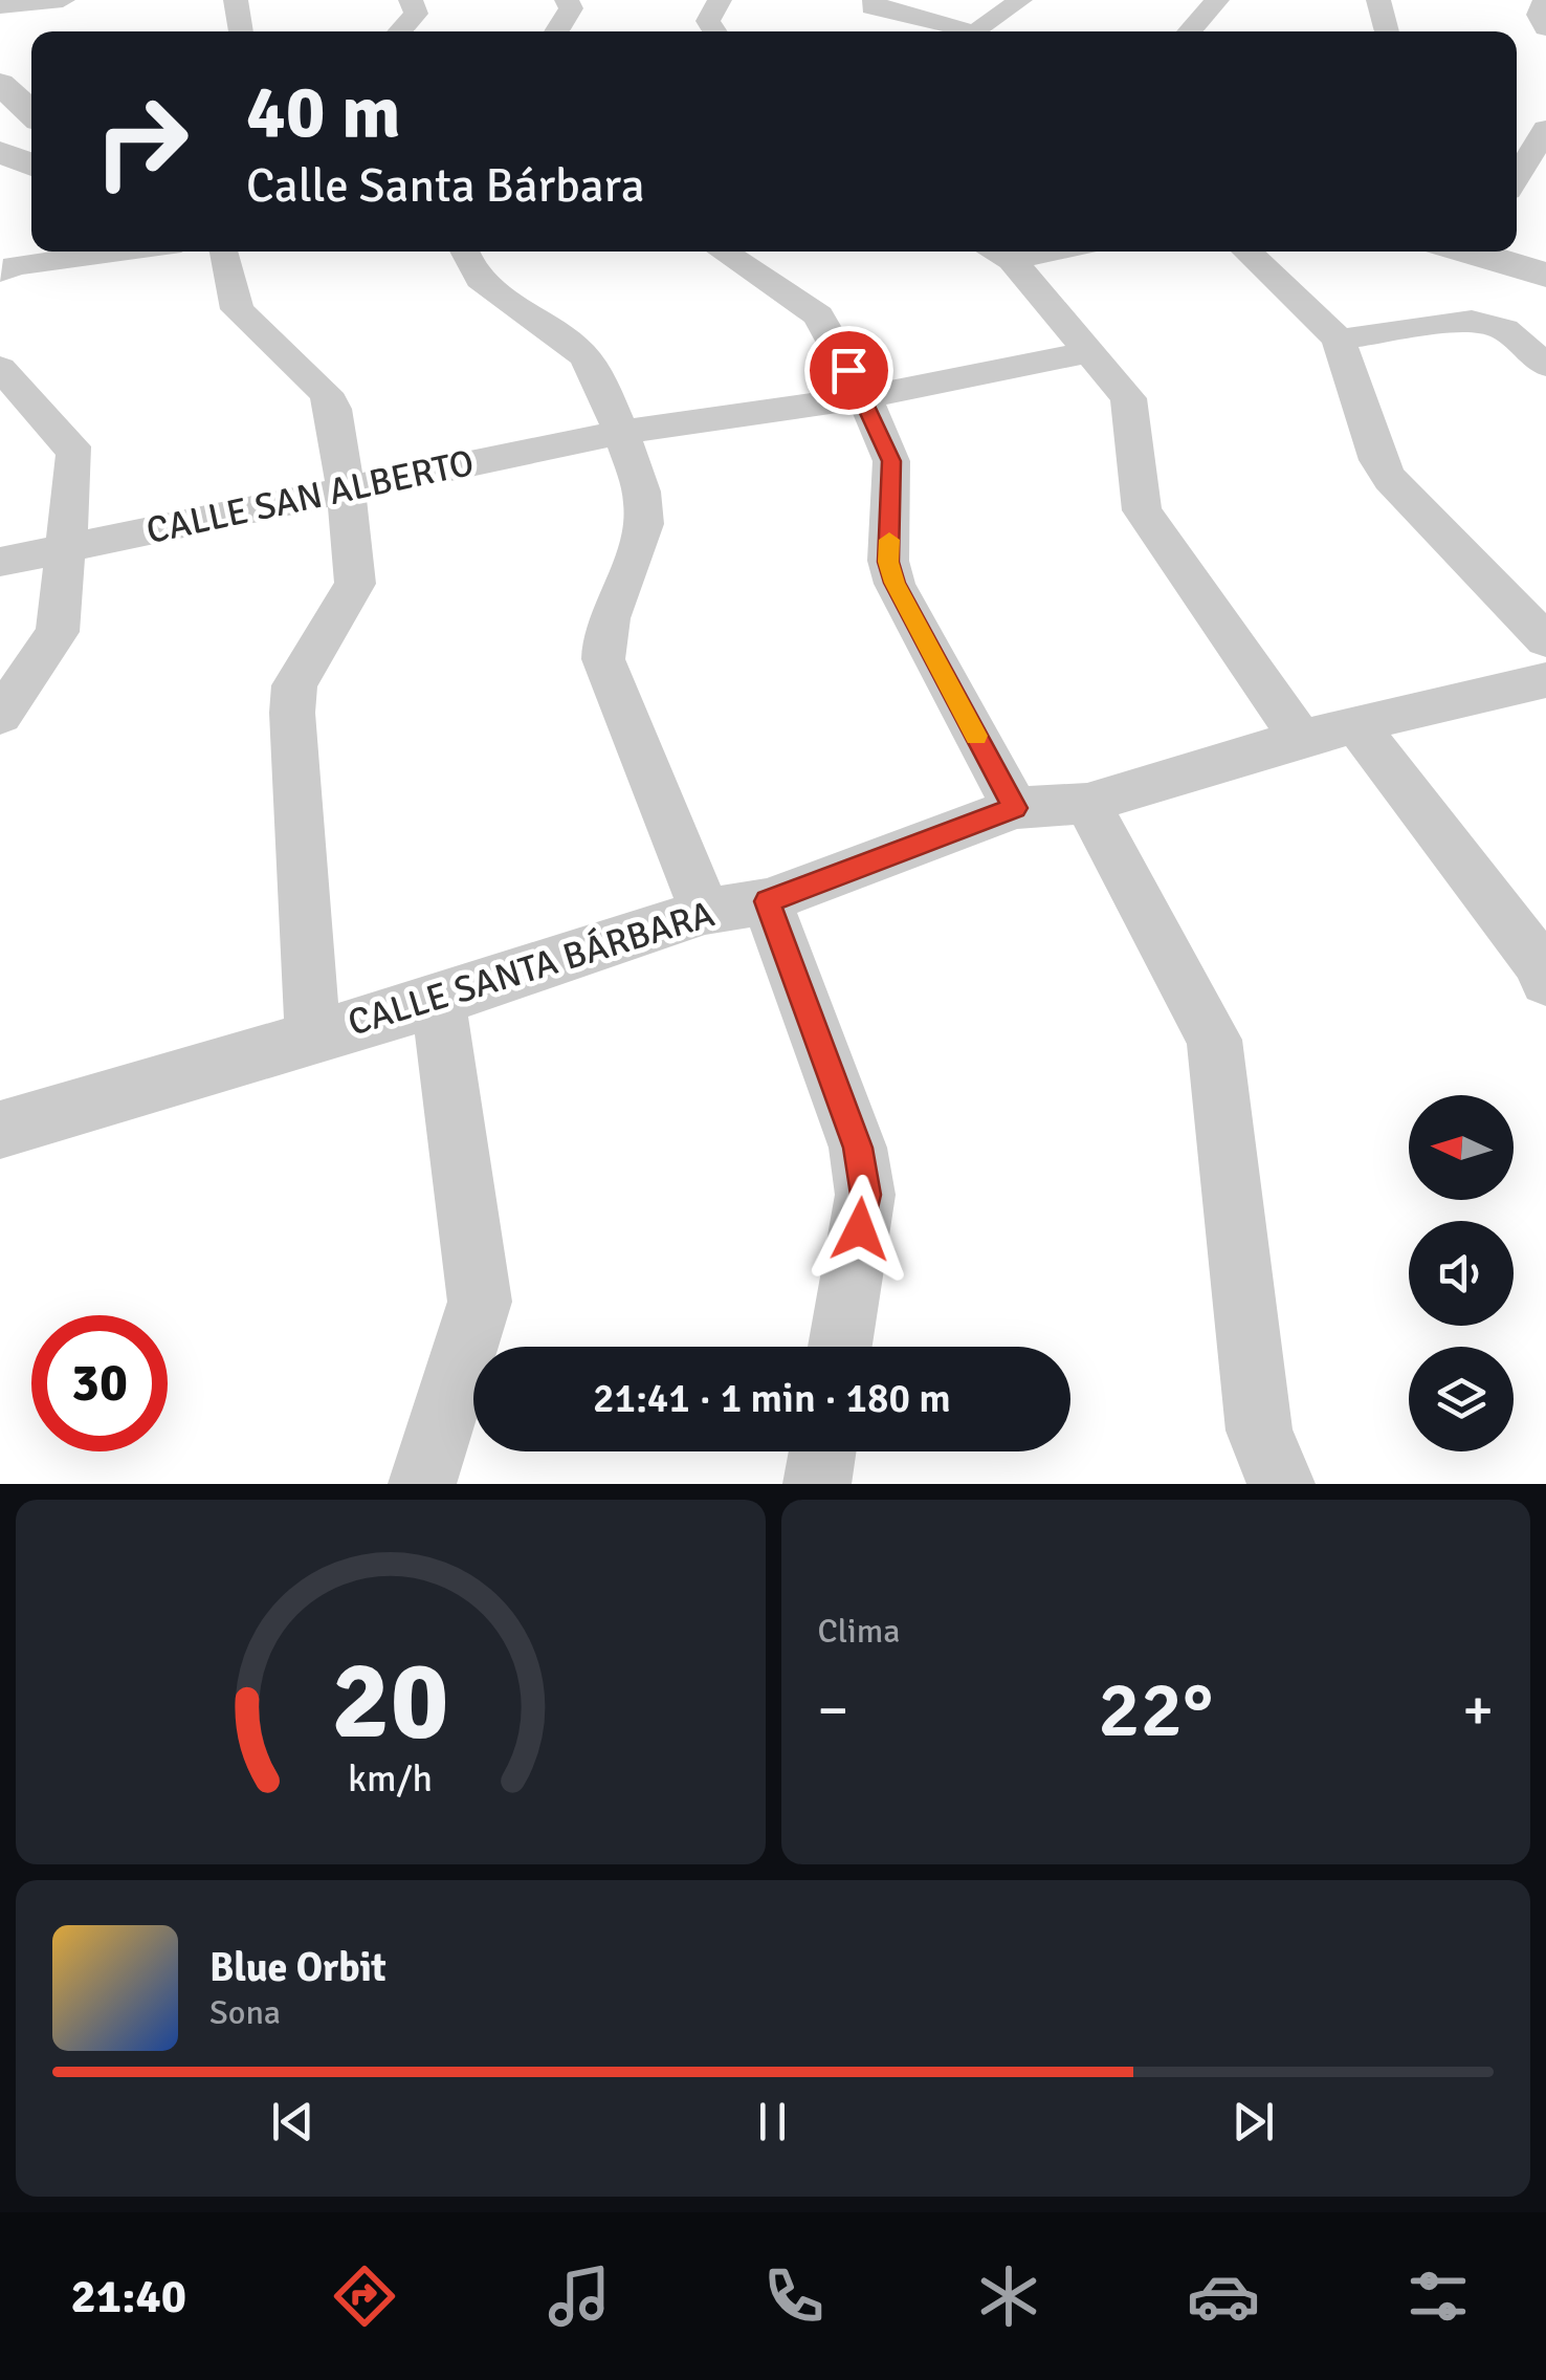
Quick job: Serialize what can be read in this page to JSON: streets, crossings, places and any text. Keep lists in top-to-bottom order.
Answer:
{
  "streets": {
    "street": ["CALLE SAN ALBERTO", "CALLE SANTA BÁRBARA"]
  },
  "north": "left",
  "page": {
    "turn": ["40 m", "Calle Santa Bárbara"],
    "limit": "30",
    "trip": "21:41 · 1 min · 180 m",
    "tile": "Clima",
    "heat": ["−", "22°", "+"],
    "song": ["Blue Orbit", "Sona"],
    "tabs": "21:40",
    "gauge": ["20", "km/h"]
  }
}
